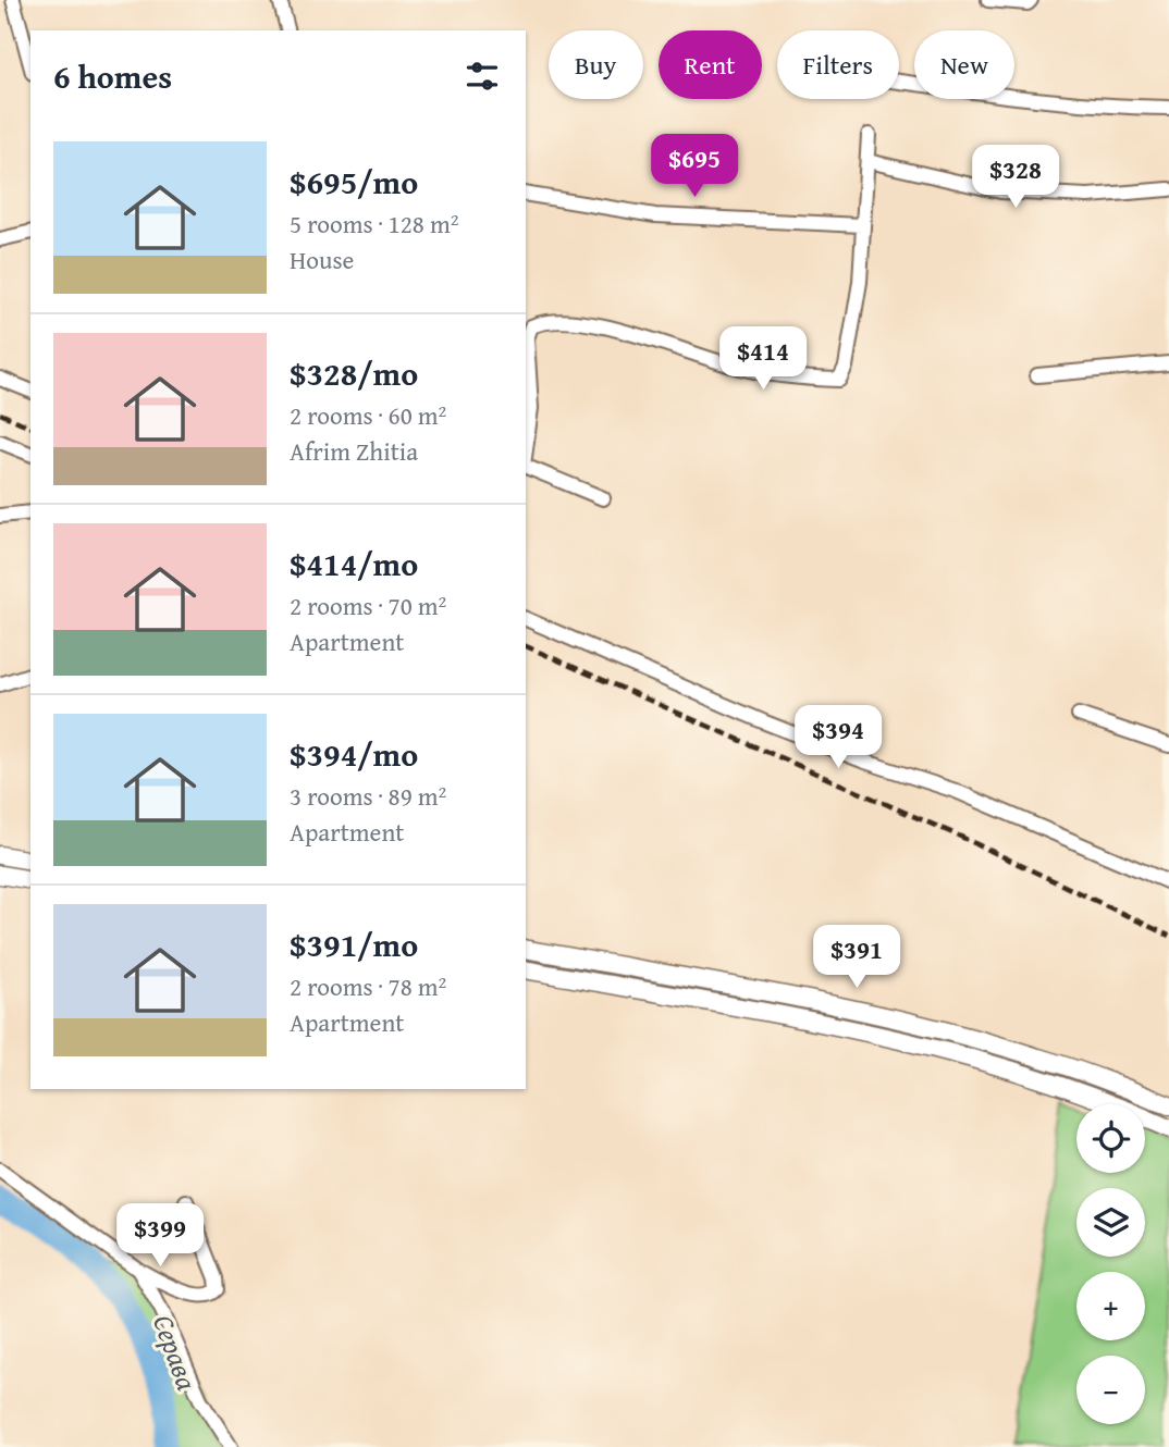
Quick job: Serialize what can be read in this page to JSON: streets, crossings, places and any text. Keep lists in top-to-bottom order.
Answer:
{
  "water": ["Серава"],
  "page": {
    "chip": [
      "Buy",
      "Rent",
      "Filters",
      "New"
    ],
    "heading": "6 homes",
    "list": [
      {
        "name": "$695/mo",
        "note": "5 rooms · 128 m² · House"
      },
      {
        "name": "$328/mo",
        "note": "2 rooms · 60 m² · Afrim Zhitia"
      },
      {
        "name": "$414/mo",
        "note": "2 rooms · 70 m² · Apartment"
      },
      {
        "name": "$394/mo",
        "note": "3 rooms · 89 m² · Apartment"
      },
      {
        "name": "$391/mo",
        "note": "2 rooms · 78 m² · Apartment"
      }
    ],
    "price": [
      "$695",
      "$328",
      "$414",
      "$394",
      "$391",
      "$399"
    ],
    "map_buttons": ["+", "−"]
  }
}
